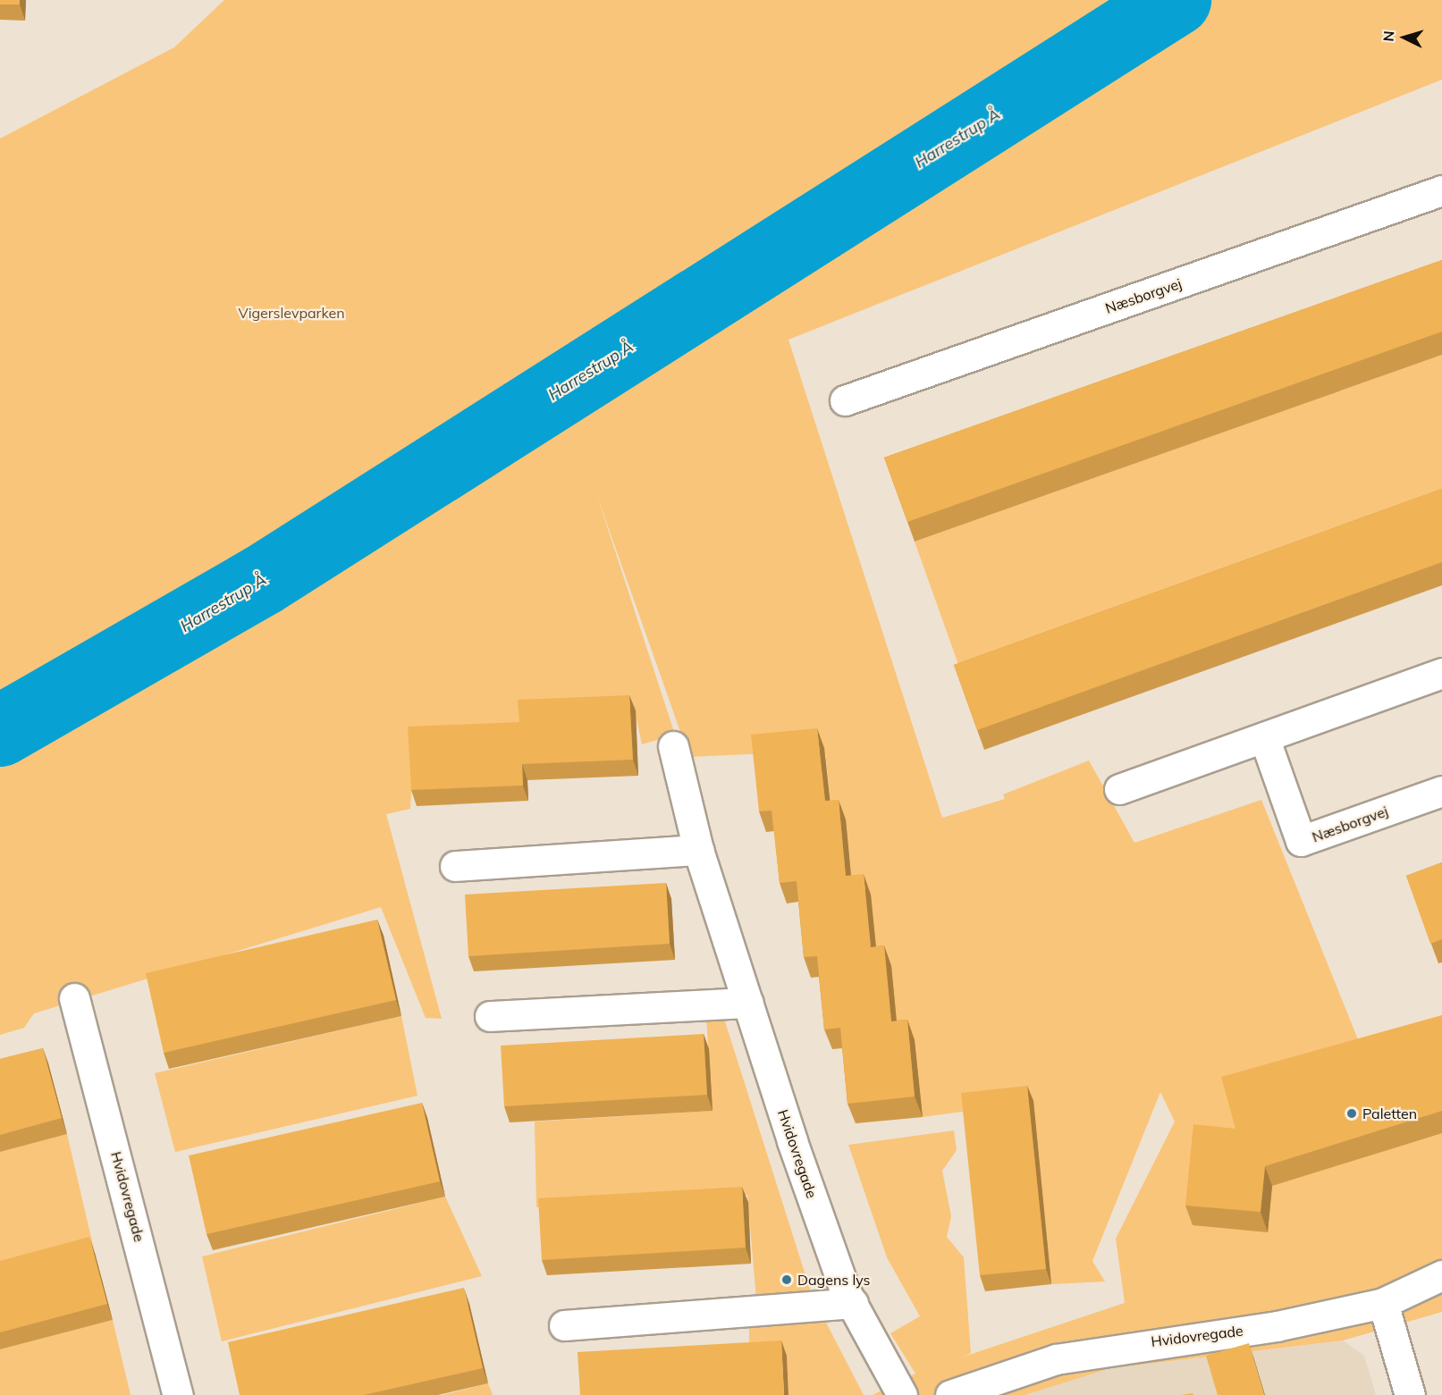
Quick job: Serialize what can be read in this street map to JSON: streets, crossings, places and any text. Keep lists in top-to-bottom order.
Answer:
{
  "streets": {
    "street": ["Næsborgvej", "Hvidovregade"]
  },
  "water": ["Harrestrup Å"],
  "parks": ["Vigerslevparken"],
  "places": ["Paletten", "Dagens lys"],
  "north": "left"
}
